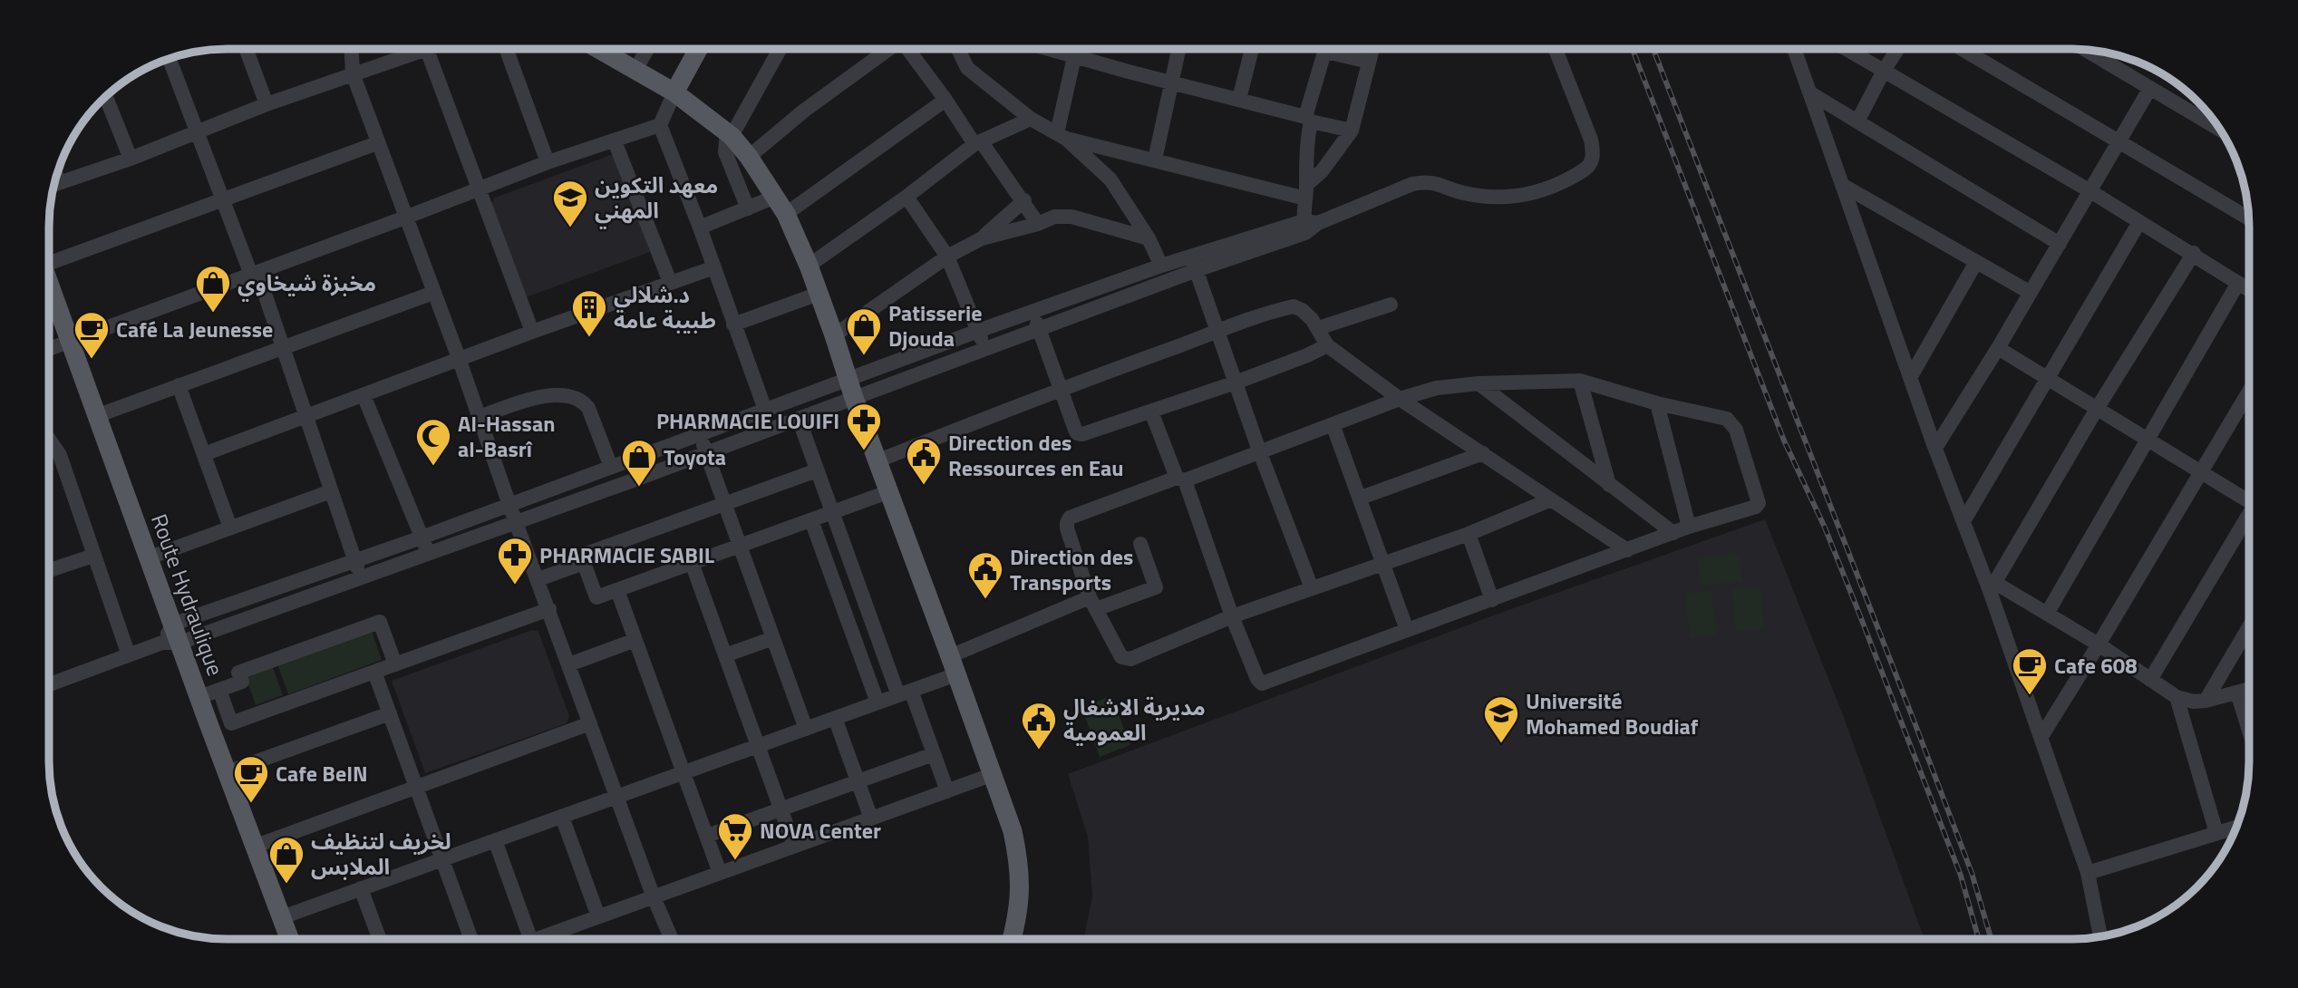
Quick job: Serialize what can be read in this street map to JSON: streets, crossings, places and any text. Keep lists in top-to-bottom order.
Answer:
{
  "streets": {
    "main road": ["Route Hydraulique"]
  },
  "places": {
    "school or university": ["معهد التكوين المهني", "Université Mohamed Boudiaf"],
    "shop": [
      "مخبزة شيخاوي",
      "Patisserie Djouda",
      "Toyota",
      "لخريف لتنظيف الملابس"
    ],
    "building": ["د.شلالي طبيبة عامة"],
    "cafe": ["Café La Jeunesse", "Cafe 608", "Cafe BeIN"],
    "pharmacy": ["PHARMACIE LOUIFI", "PHARMACIE SABIL"],
    "mosque": ["Al-Hassan al-Basrî"],
    "public building": ["Direction des Ressources en Eau", "Direction des Transports", "مديرية الاشغال العمومية"],
    "supermarket": ["NOVA Center"]
  }
}
